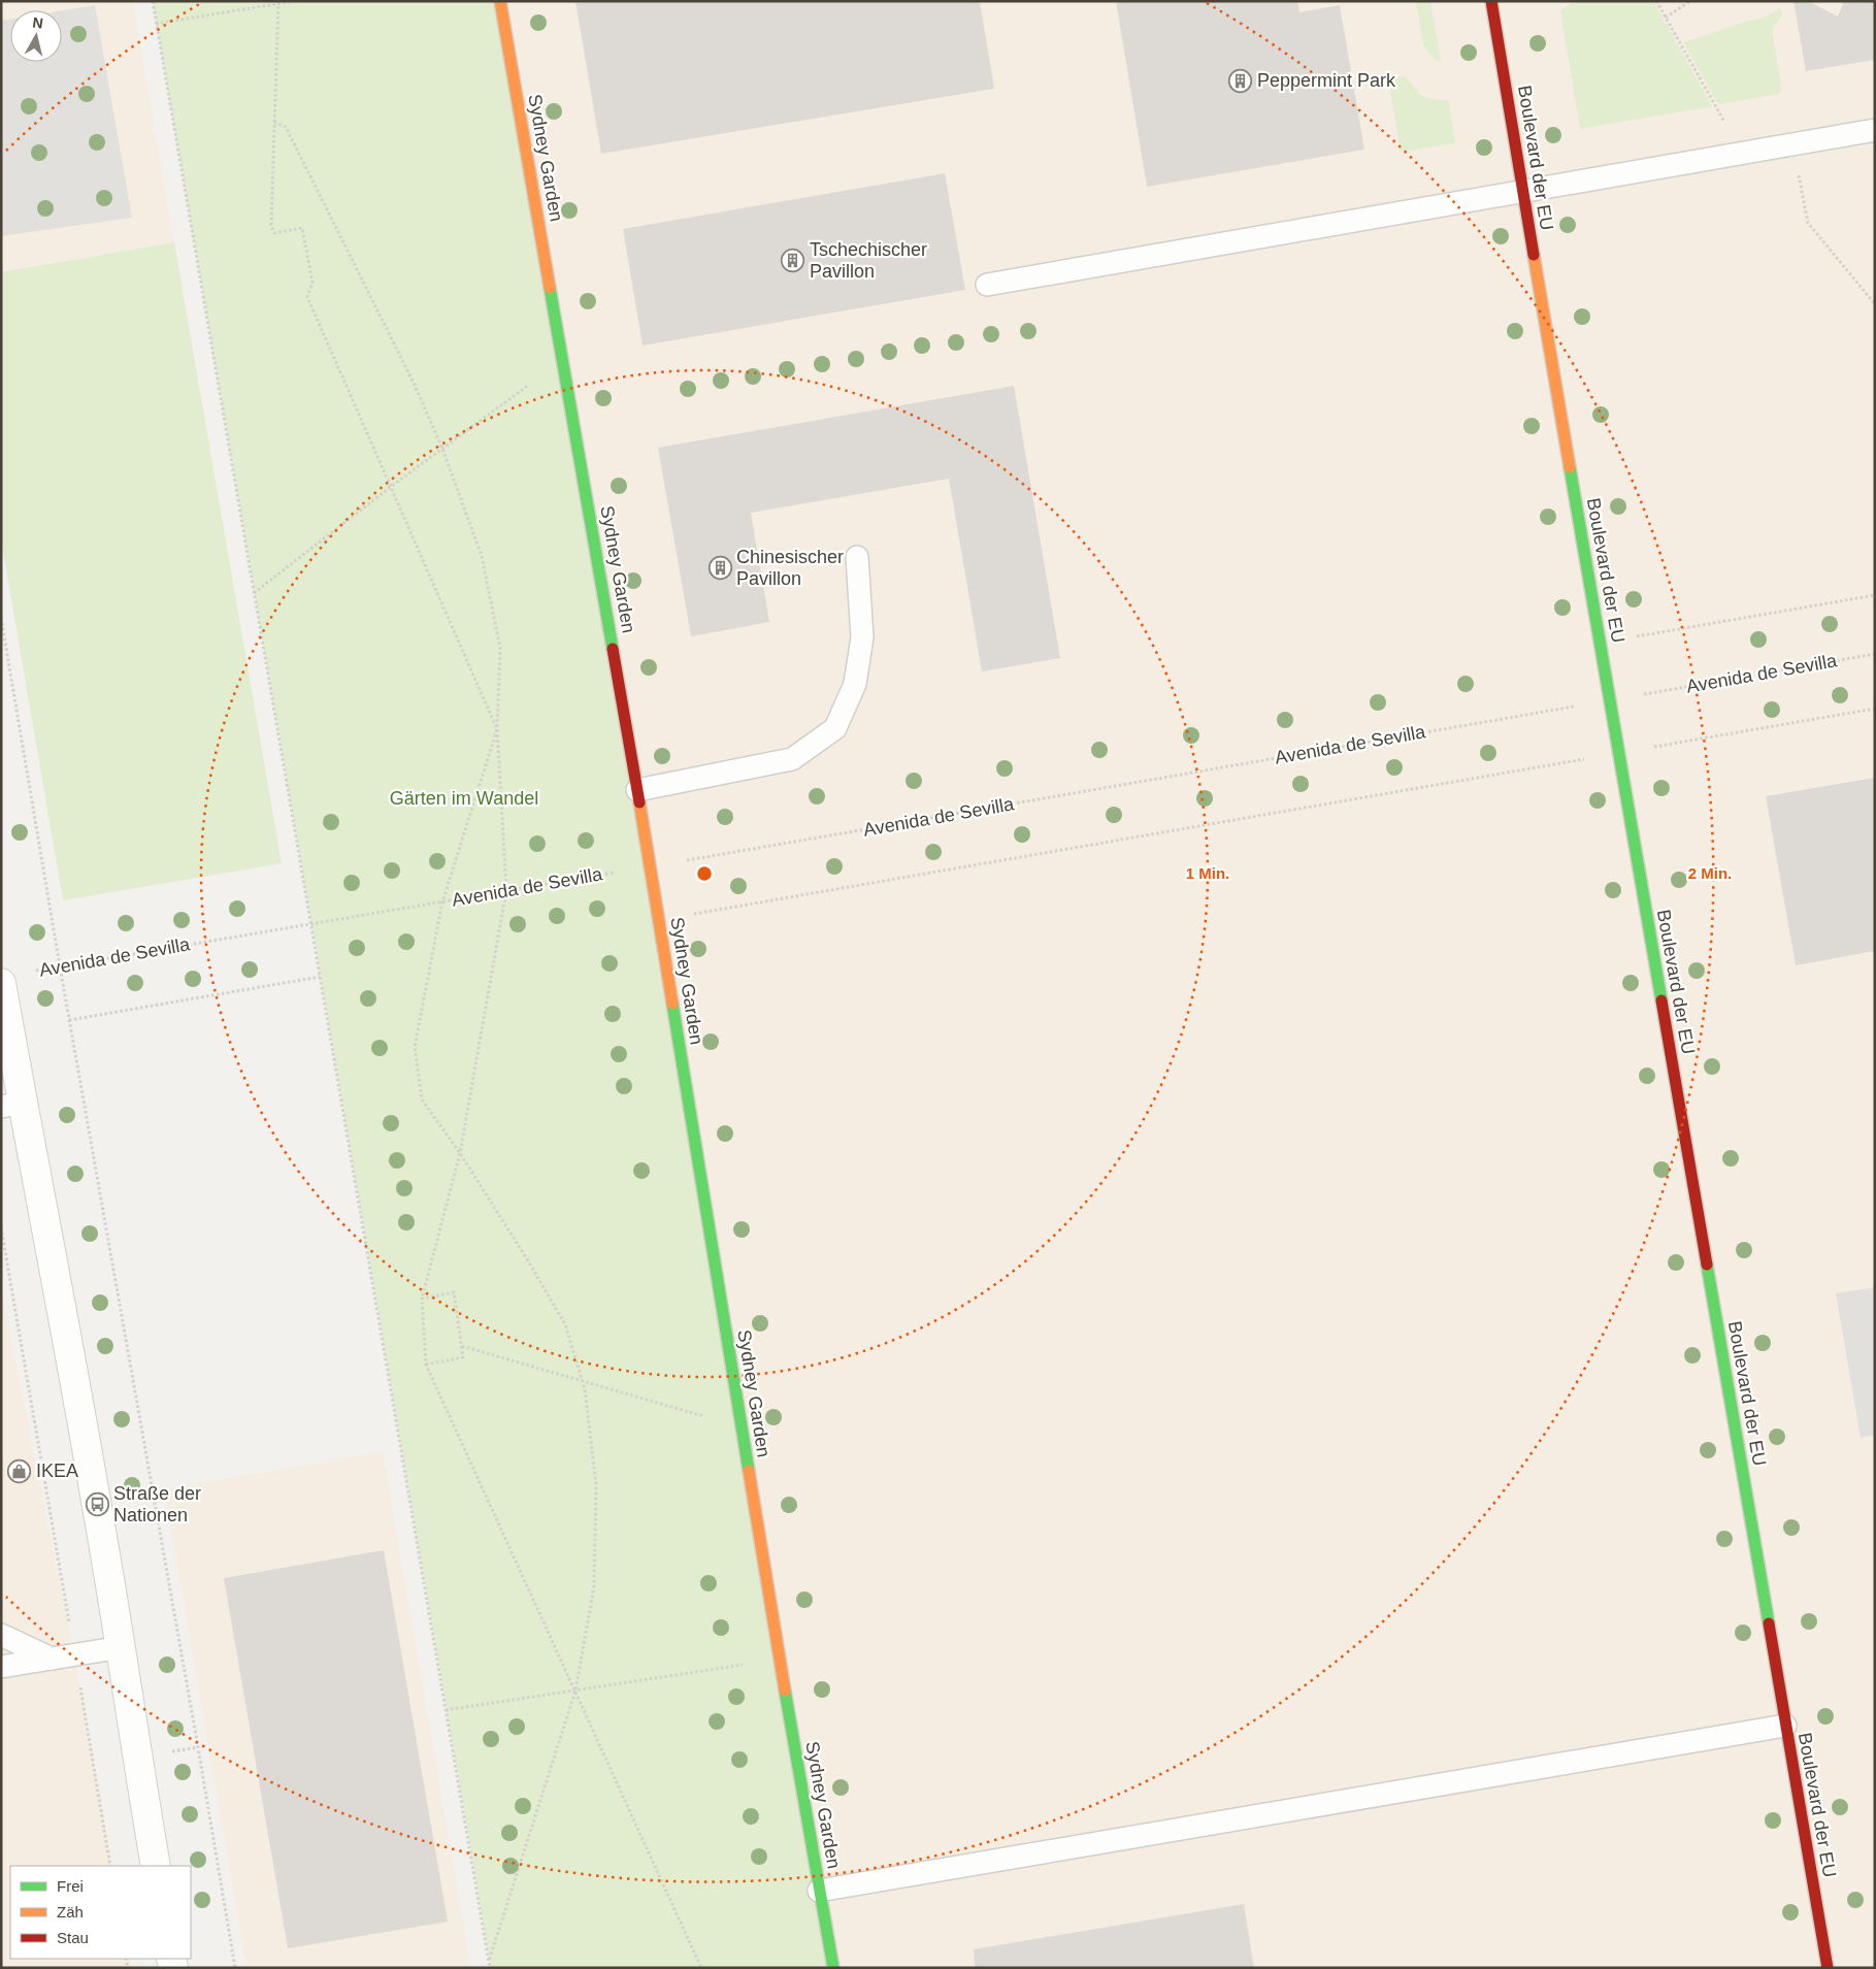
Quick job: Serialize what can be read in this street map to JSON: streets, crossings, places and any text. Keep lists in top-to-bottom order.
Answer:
{
  "streets": {
    "street": ["Sydney Garden", "Boulevard der EU"],
    "path": ["Avenida de Sevilla"]
  },
  "crossings": [
    ["Sydney Garden", "Avenida de Sevilla"],
    ["Boulevard der EU", "Avenida de Sevilla"]
  ],
  "parks": ["Gärten im Wandel"],
  "places": {
    "building": ["Peppermint Park", "Tschechischer Pavillon", "Chinesischer Pavillon"],
    "shop": ["IKEA"],
    "bus stop": ["Straße der Nationen"]
  },
  "legend": ["Frei", "Zäh", "Stau"],
  "north": "top",
  "rings": ["1 Min.", "2 Min."]
}
